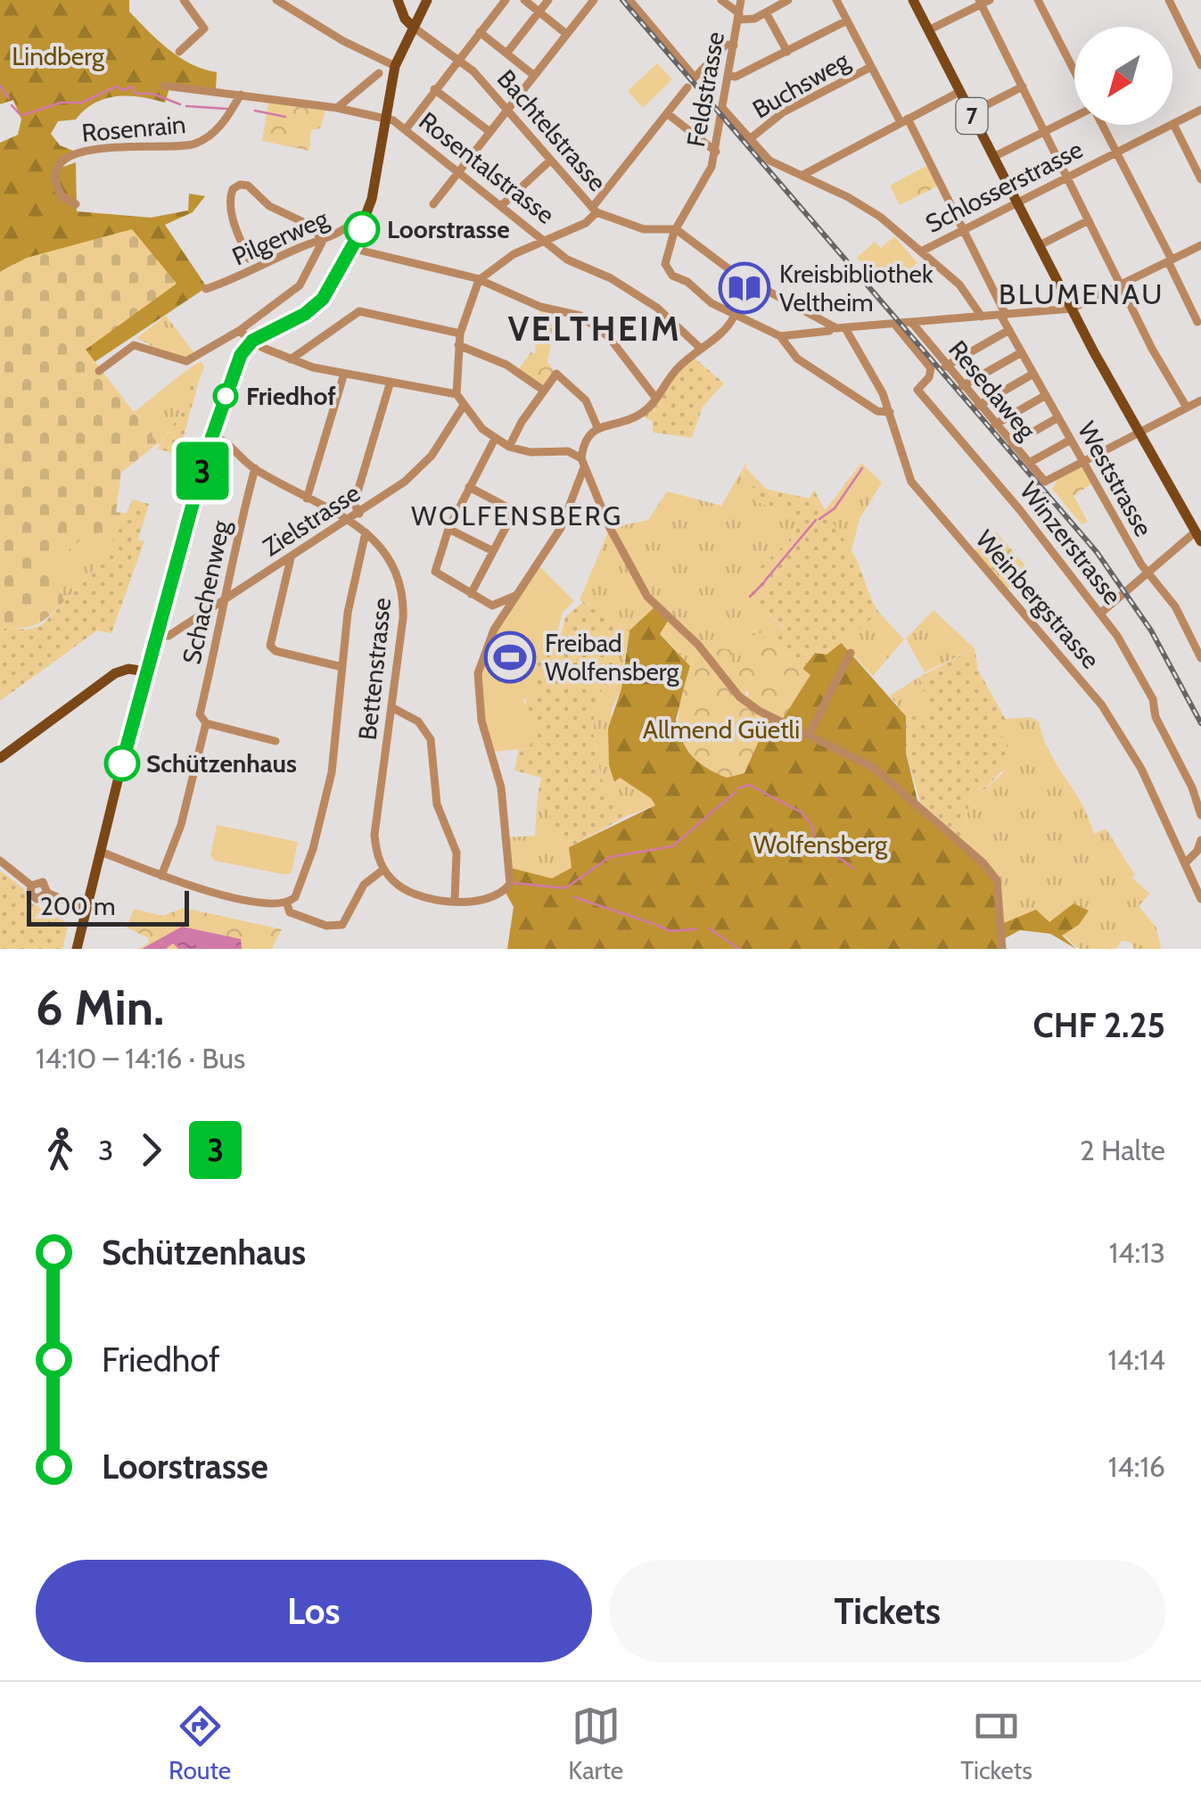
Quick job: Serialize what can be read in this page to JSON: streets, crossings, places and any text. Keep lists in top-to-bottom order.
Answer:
{
  "streets": {
    "main road": ["7"],
    "street": [
      "Buchsweg",
      "Feldstrasse",
      "Rosenrain",
      "Bachtelstrasse",
      "Rosentalstrasse",
      "Schlosserstrasse",
      "Pilgerweg",
      "Resedaweg",
      "Weststrasse",
      "Zielstrasse",
      "Winzerstrasse",
      "Schachenweg",
      "Weinbergstrasse",
      "Bettenstrasse"
    ]
  },
  "crossings": [
    ["Buchsweg", "Weststrasse"],
    ["Feldstrasse", "Bachtelstrasse"],
    ["7", "Schlosserstrasse"],
    ["Rosenrain", "Rosentalstrasse"],
    ["Schlosserstrasse", "Weststrasse"],
    ["Resedaweg", "Weststrasse"],
    ["Zielstrasse", "Schachenweg"],
    ["Zielstrasse", "Bettenstrasse"],
    ["Schachenweg", "Bettenstrasse"]
  ],
  "districts": ["BLUMENAU", "VELTHEIM", "WOLFENSBERG"],
  "parks": ["Lindberg", "Allmend Güetli", "Wolfensberg"],
  "places": {
    "other": ["Loorstrasse", "Friedhof", "Schützenhaus"],
    "library": ["Kreisbibliothek Veltheim"],
    "sports": ["Freibad Wolfensberg"]
  },
  "lines": ["bus line 3"],
  "scale_bar": "200 m",
  "north": "bottom left",
  "page": {
    "on_map": "3",
    "scale": "200 m",
    "heading": ["6 Min.", "14:10 – 14:16 · Bus", "CHF 2.25"],
    "legs": ["3", "3", "2 Halte"],
    "list": [
      {
        "name": "Schützenhaus",
        "value": "14:13"
      },
      {
        "name": "Friedhof",
        "value": "14:14"
      },
      {
        "name": "Loorstrasse",
        "value": "14:16"
      }
    ],
    "buttons": ["Los", "Tickets"],
    "tabs": ["Route", "Karte", "Tickets"]
  }
}
